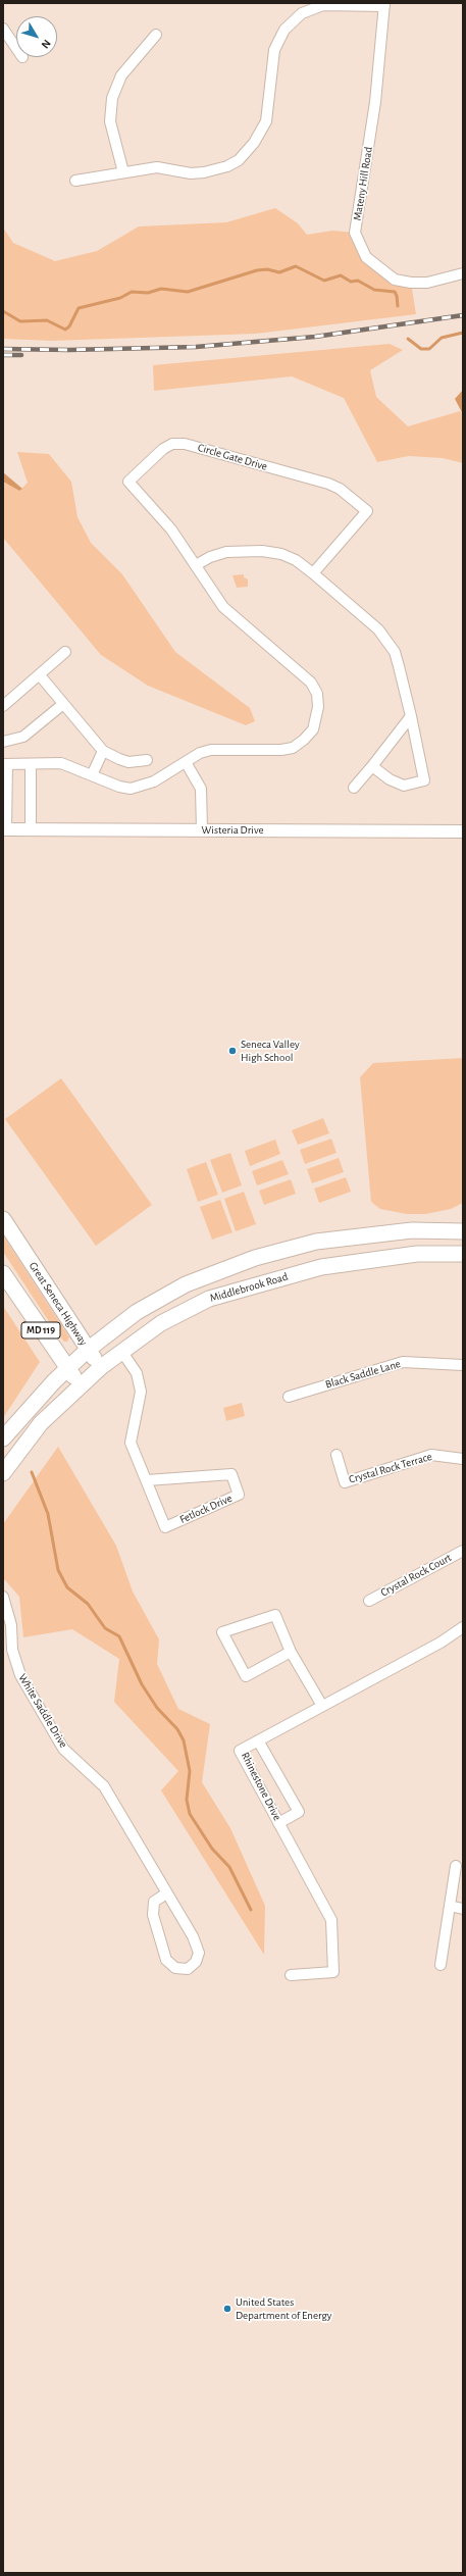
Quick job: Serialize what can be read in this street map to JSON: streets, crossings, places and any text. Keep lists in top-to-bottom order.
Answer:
{
  "streets": {
    "main road": ["Middlebrook Road", "Great Seneca Highway", "MD 119"],
    "street": [
      "Mateny Hill Road",
      "Circle Gate Drive",
      "Wisteria Drive",
      "Black Saddle Lane",
      "Crystal Rock Terrace",
      "Fetlock Drive",
      "Crystal Rock Court",
      "White Saddle Drive",
      "Rhinestone Drive"
    ]
  },
  "crossings": [
    ["Circle Gate Drive", "Wisteria Drive"],
    ["Middlebrook Road", "Great Seneca Highway"],
    ["Middlebrook Road", "MD 119"],
    ["Middlebrook Road", "Fetlock Drive"]
  ],
  "places": ["Seneca Valley High School", "United States Department of Energy"],
  "north": "bottom right"
}
